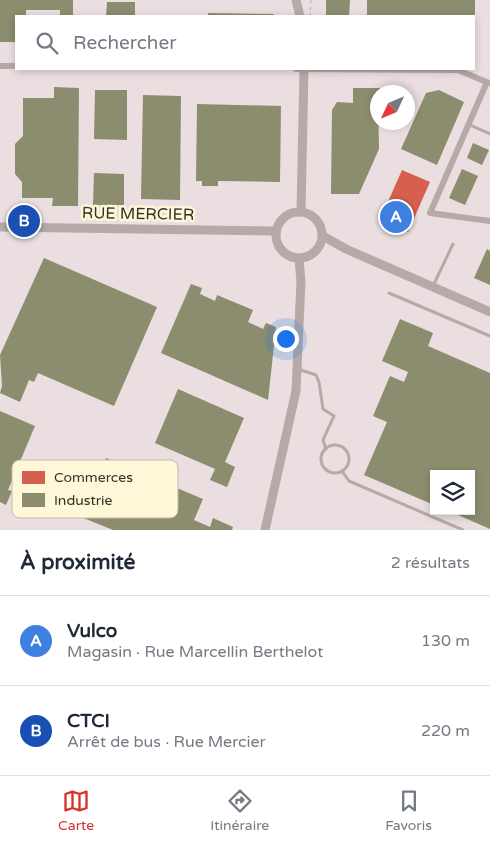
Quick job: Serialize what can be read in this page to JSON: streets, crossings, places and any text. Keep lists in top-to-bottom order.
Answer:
{
  "streets": {
    "street": ["RUE MERCIER"]
  },
  "legend": ["Commerces", "Industrie"],
  "north": "bottom left",
  "page": {
    "search": "Rechercher",
    "pins": ["A", "B"],
    "heading": ["À proximité", "2 résultats"],
    "list": [
      {
        "mark": "A",
        "name": "Vulco",
        "note": "Magasin · Rue Marcellin Berthelot",
        "value": "130 m"
      },
      {
        "mark": "B",
        "name": "CTCI",
        "note": "Arrêt de bus · Rue Mercier",
        "value": "220 m"
      }
    ],
    "nav": ["Carte", "Itinéraire", "Favoris"]
  }
}
